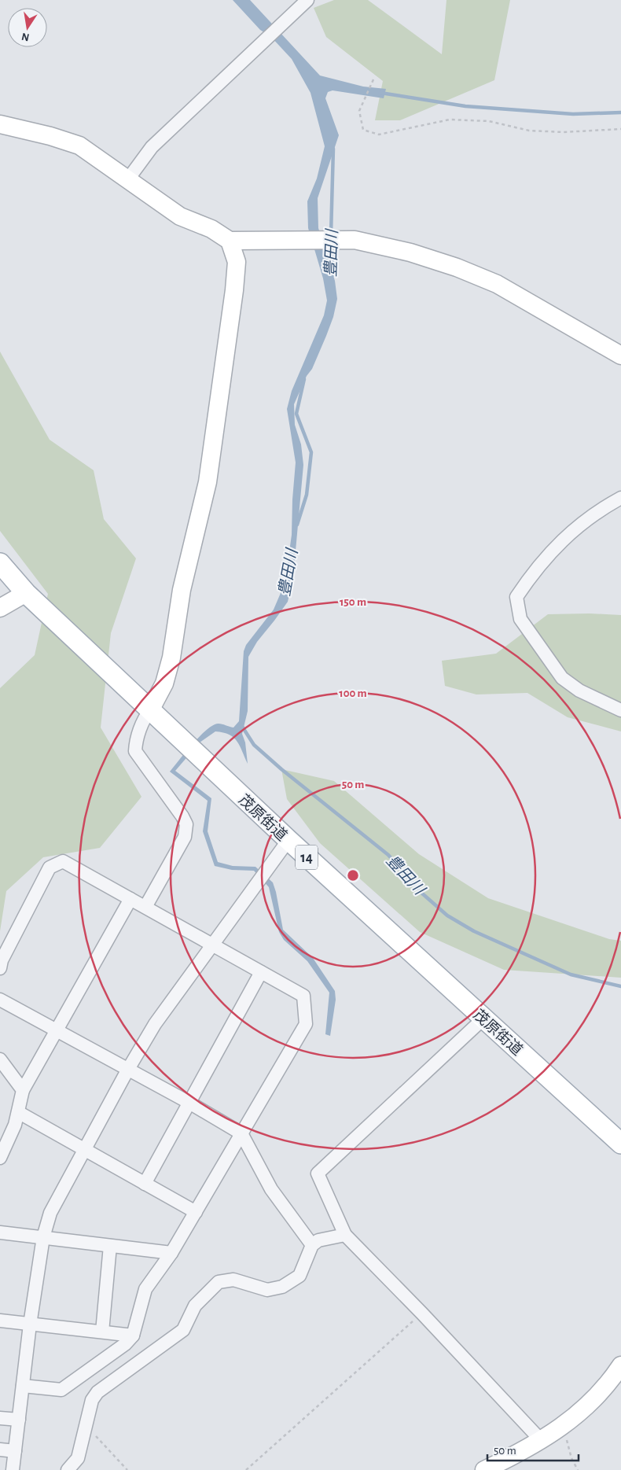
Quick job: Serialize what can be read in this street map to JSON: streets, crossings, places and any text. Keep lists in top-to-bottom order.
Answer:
{
  "streets": {
    "main road": ["茂原街道", "14"]
  },
  "water": ["豊田川"],
  "scale_bar": "50 m",
  "north": "bottom",
  "rings": ["150 m", "100 m", "50 m"]
}
